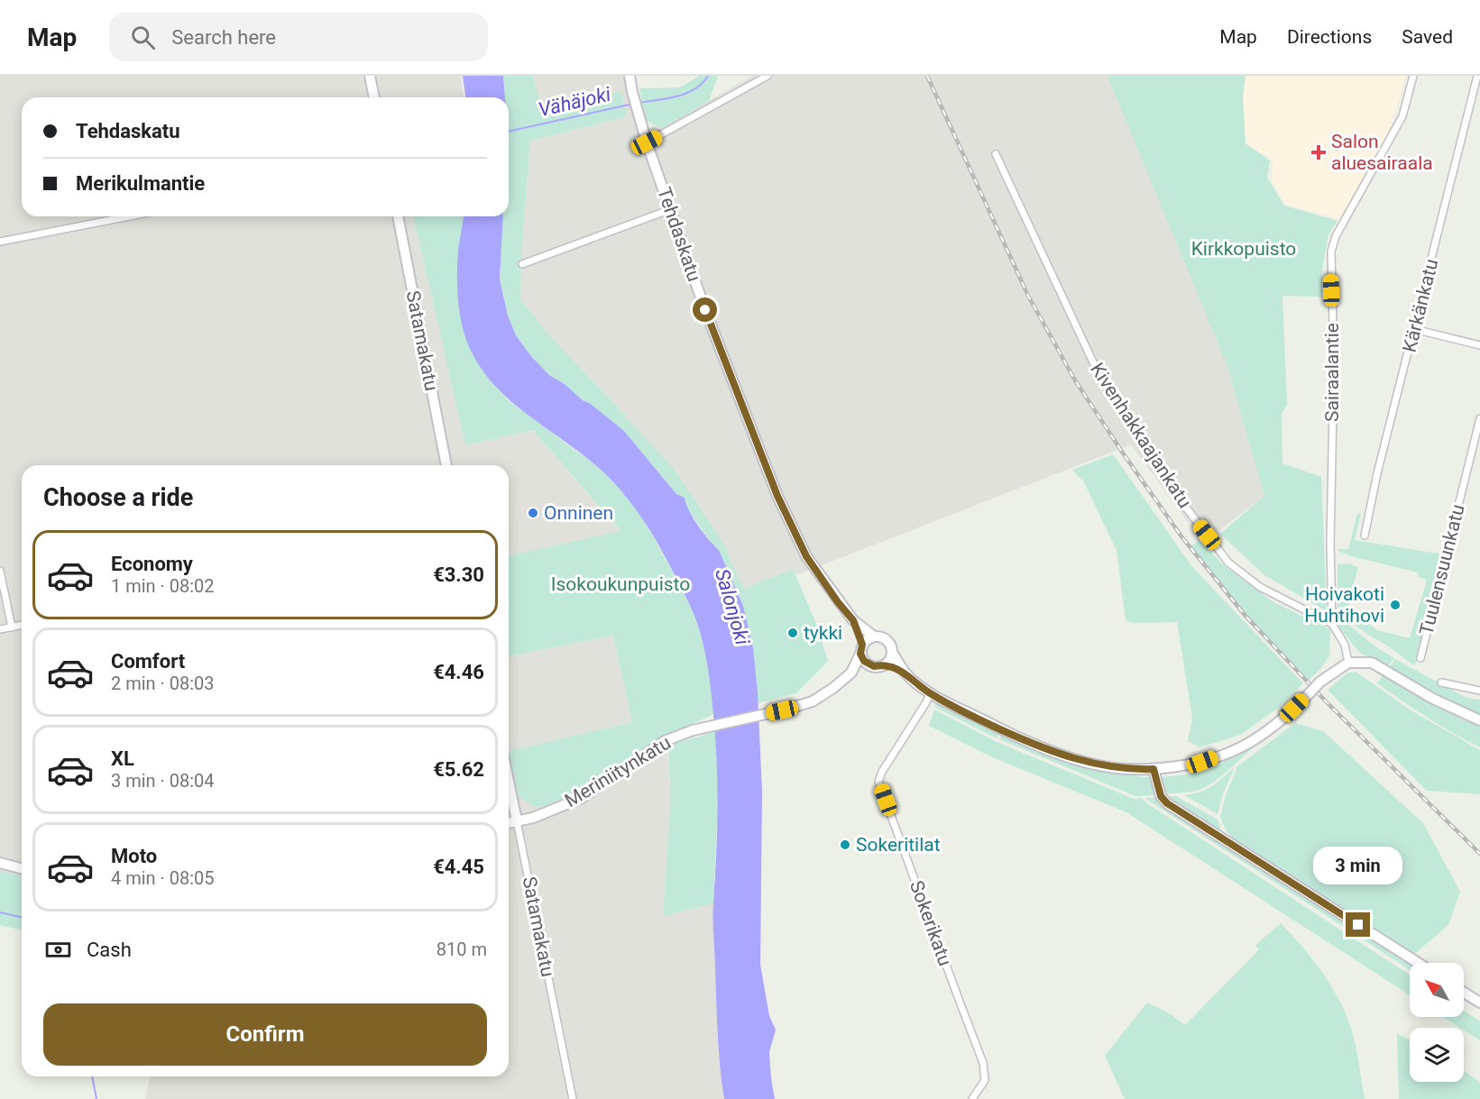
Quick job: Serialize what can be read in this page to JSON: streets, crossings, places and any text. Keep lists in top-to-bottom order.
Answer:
{
  "streets": {
    "street": [
      "Tehdaskatu",
      "Kärkänkatu",
      "Satamakatu",
      "Sairaalantie",
      "Kivenhakkaajankatu",
      "Tuulensuunkatu",
      "Meriniitynkatu",
      "Sokerikatu"
    ]
  },
  "crossings": [
    ["Tehdaskatu", "Meriniitynkatu"],
    ["Satamakatu", "Meriniitynkatu"],
    ["Sairaalantie", "Kivenhakkaajankatu"]
  ],
  "water": ["Vähäjoki", "Salonjoki"],
  "parks": ["Kirkkopuisto", "Isokoukunpuisto"],
  "places": {
    "health": ["Salon aluesairaala"],
    "other": [
      "Onninen",
      "Hoivakoti Huhtihovi",
      "tykki",
      "Sokeritilat"
    ]
  },
  "north": "top left",
  "page": {
    "header": "Map",
    "search": "Search here",
    "nav": ["Map", "Directions", "Saved"],
    "banner": ["Tehdaskatu", "Merikulmantie"],
    "heading": "Choose a ride",
    "list": [
      {
        "name": "Economy",
        "note": "1 min · 08:02",
        "value": "€3.30"
      },
      {
        "name": "Comfort",
        "note": "2 min · 08:03",
        "value": "€4.46"
      },
      {
        "name": "XL",
        "note": "3 min · 08:04",
        "value": "€5.62"
      },
      {
        "name": "Moto",
        "note": "4 min · 08:05",
        "value": "€4.45"
      }
    ],
    "bubble": "3 min",
    "pay": ["Cash", "810 m"],
    "buttons": "Confirm"
  }
}
